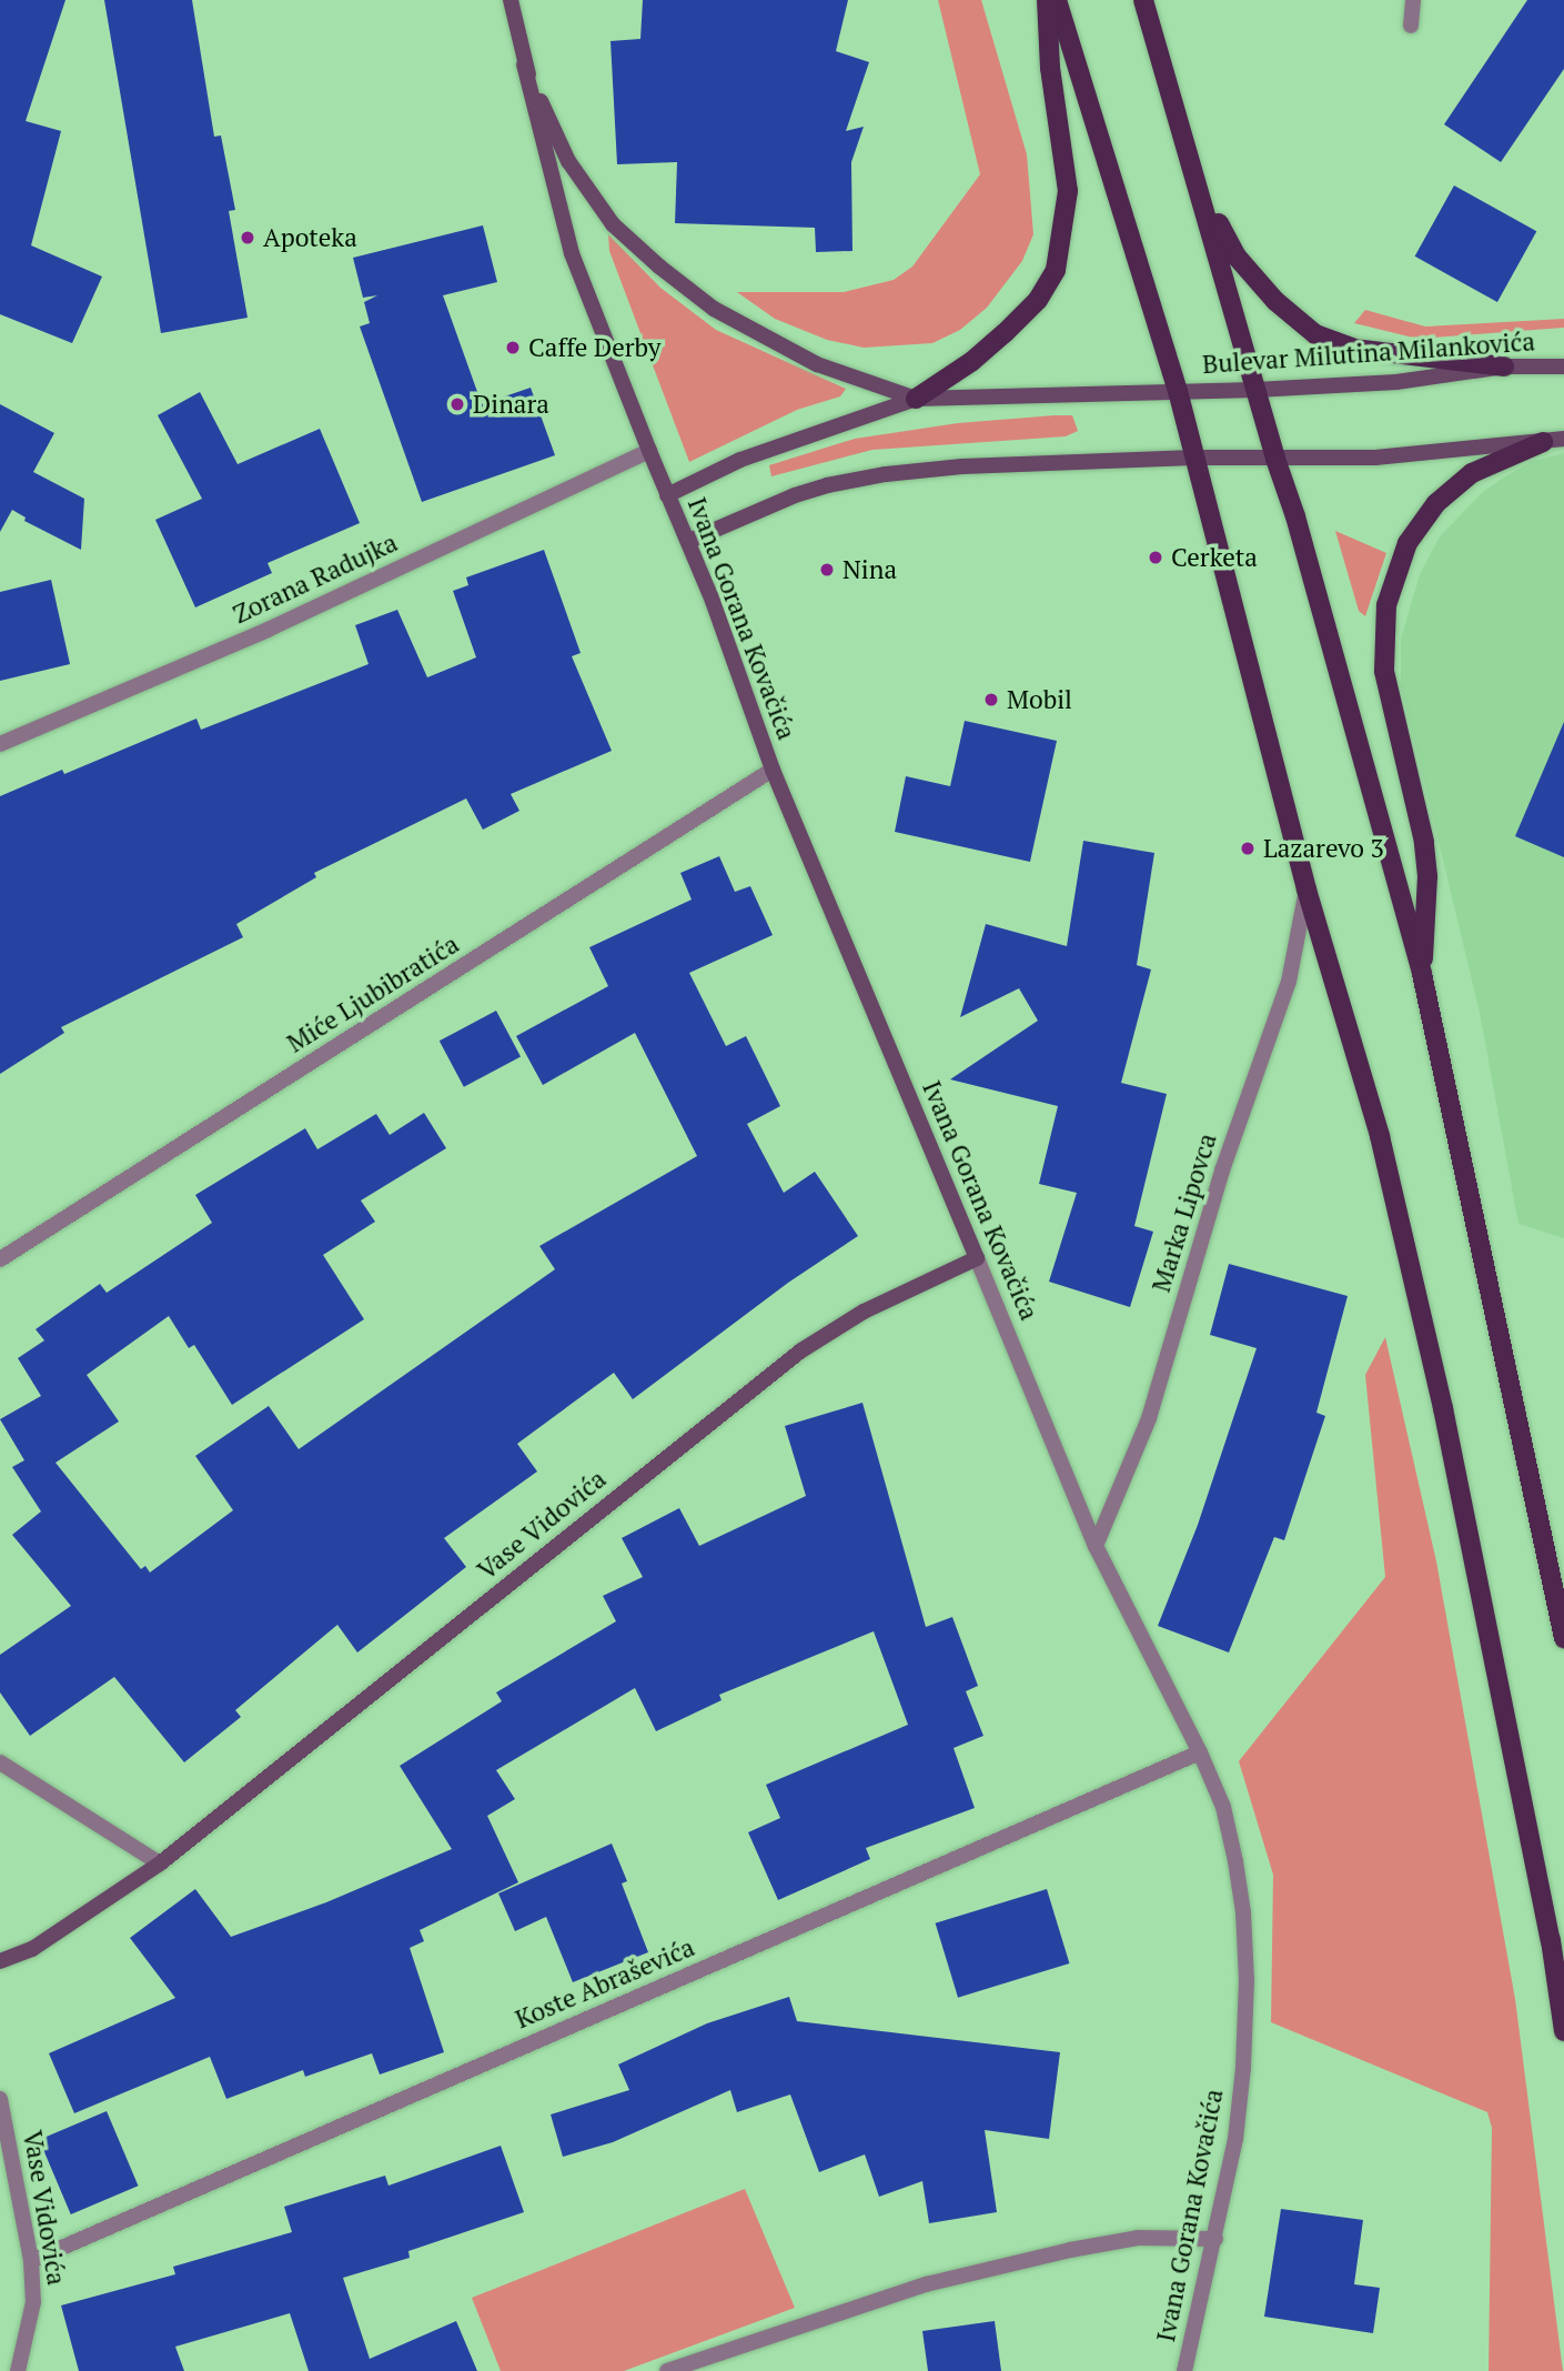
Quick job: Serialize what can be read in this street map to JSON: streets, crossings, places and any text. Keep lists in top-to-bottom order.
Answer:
{
  "streets": {
    "street": [
      "Bulevar Milutina Milankovića",
      "Zorana Radujka",
      "Ivana Gorana Kovačića",
      "Miće Ljubibratića",
      "Marka Lipovca",
      "Vase Vidovića",
      "Koste Abraševića"
    ]
  },
  "crossings": [
    ["Zorana Radujka", "Ivana Gorana Kovačića"],
    ["Ivana Gorana Kovačića", "Miće Ljubibratića"],
    ["Ivana Gorana Kovačića", "Marka Lipovca"],
    ["Ivana Gorana Kovačića", "Vase Vidovića"],
    ["Ivana Gorana Kovačića", "Koste Abraševića"],
    ["Vase Vidovića", "Koste Abraševića"]
  ],
  "places": [
    "Apoteka",
    "Caffe Derby",
    "Dinara",
    "Cerketa",
    "Nina",
    "Mobil",
    "Lazarevo 3"
  ]
}
